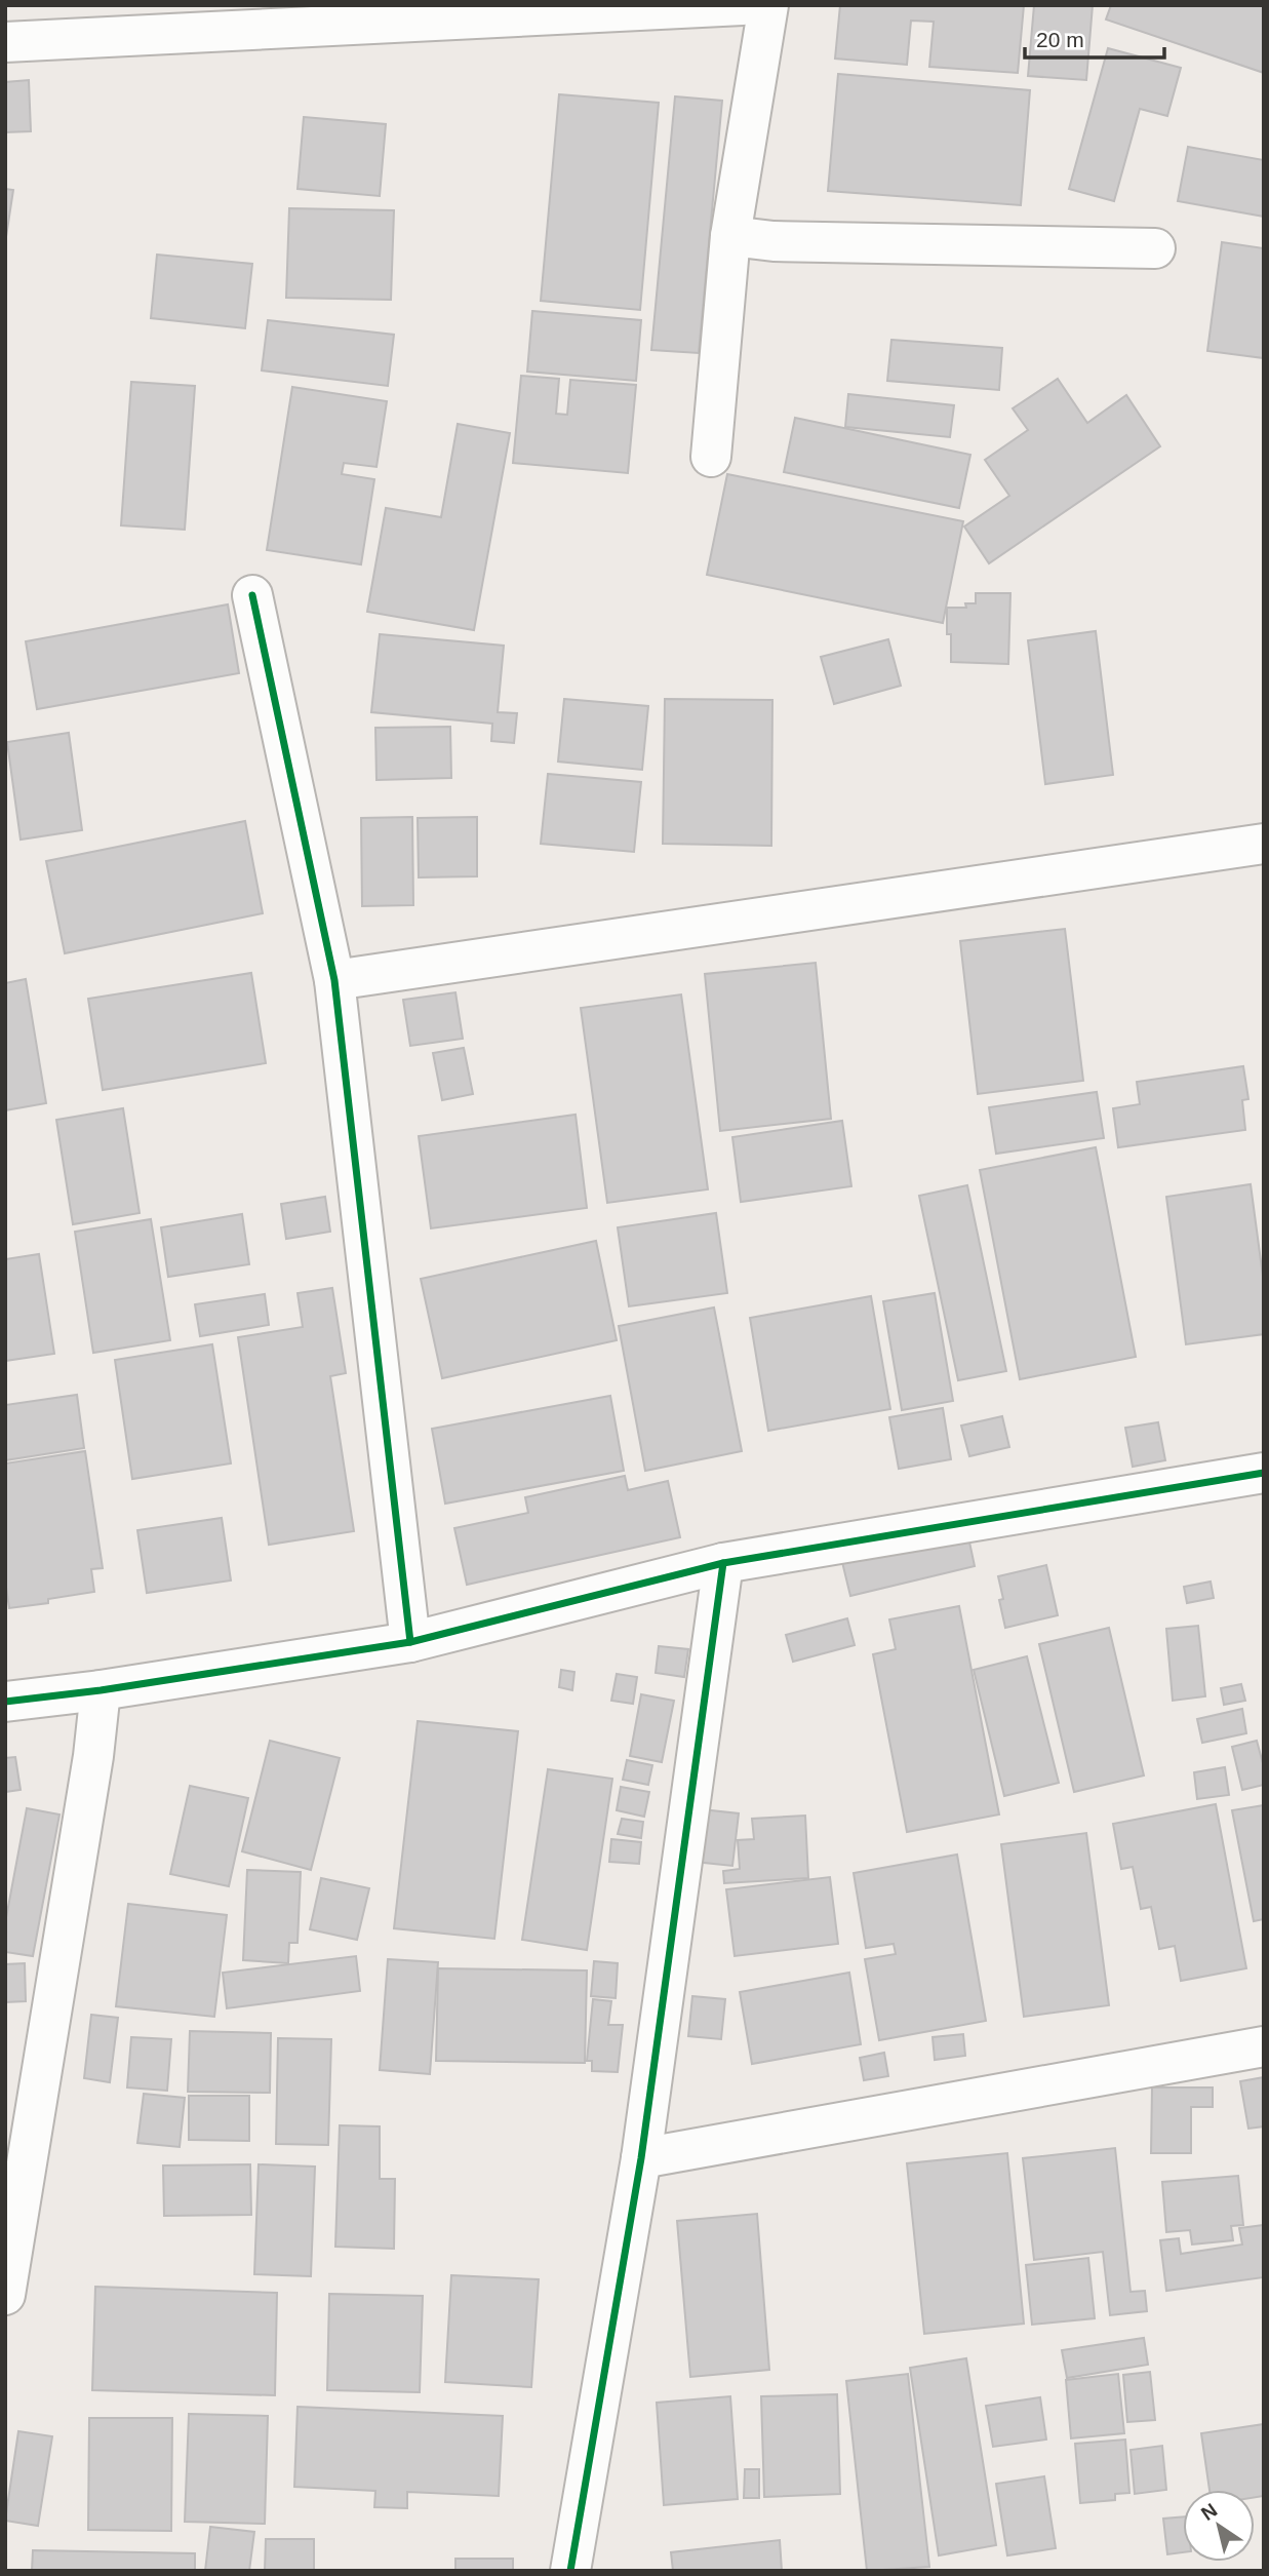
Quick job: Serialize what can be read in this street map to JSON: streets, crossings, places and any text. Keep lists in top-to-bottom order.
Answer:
{
  "scale_bar": "20 m",
  "north": "top left"
}
